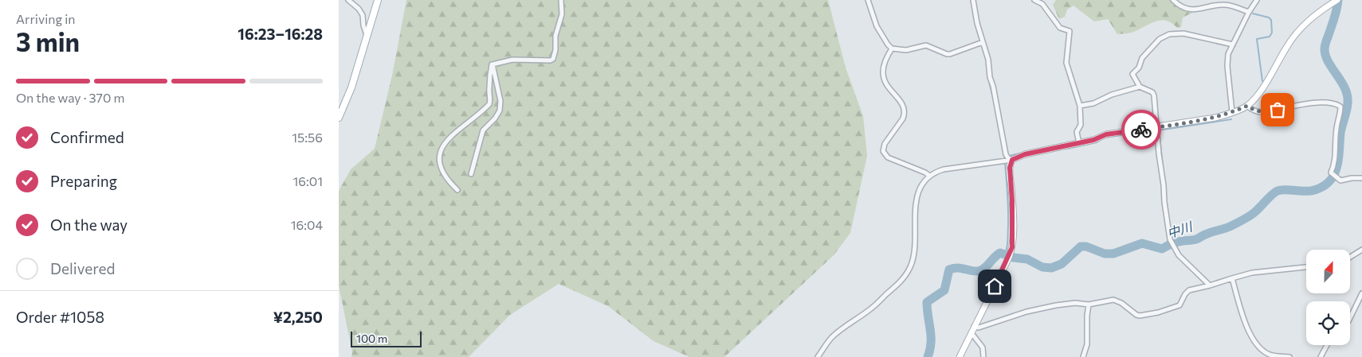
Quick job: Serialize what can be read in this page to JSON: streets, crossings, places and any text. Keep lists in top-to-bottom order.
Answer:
{
  "water": ["中川"],
  "scale_bar": "100 m",
  "north": "top",
  "page": {
    "heading": ["3 min", "Arriving in", "16:23–16:28"],
    "panel": ["Order #1058", "¥2,250"],
    "bar": "On the way · 370 m",
    "list": [
      ["Confirmed", "15:56"],
      ["Preparing", "16:01"],
      ["On the way", "16:04"],
      "Delivered"
    ],
    "scale": "100 m"
  }
}
